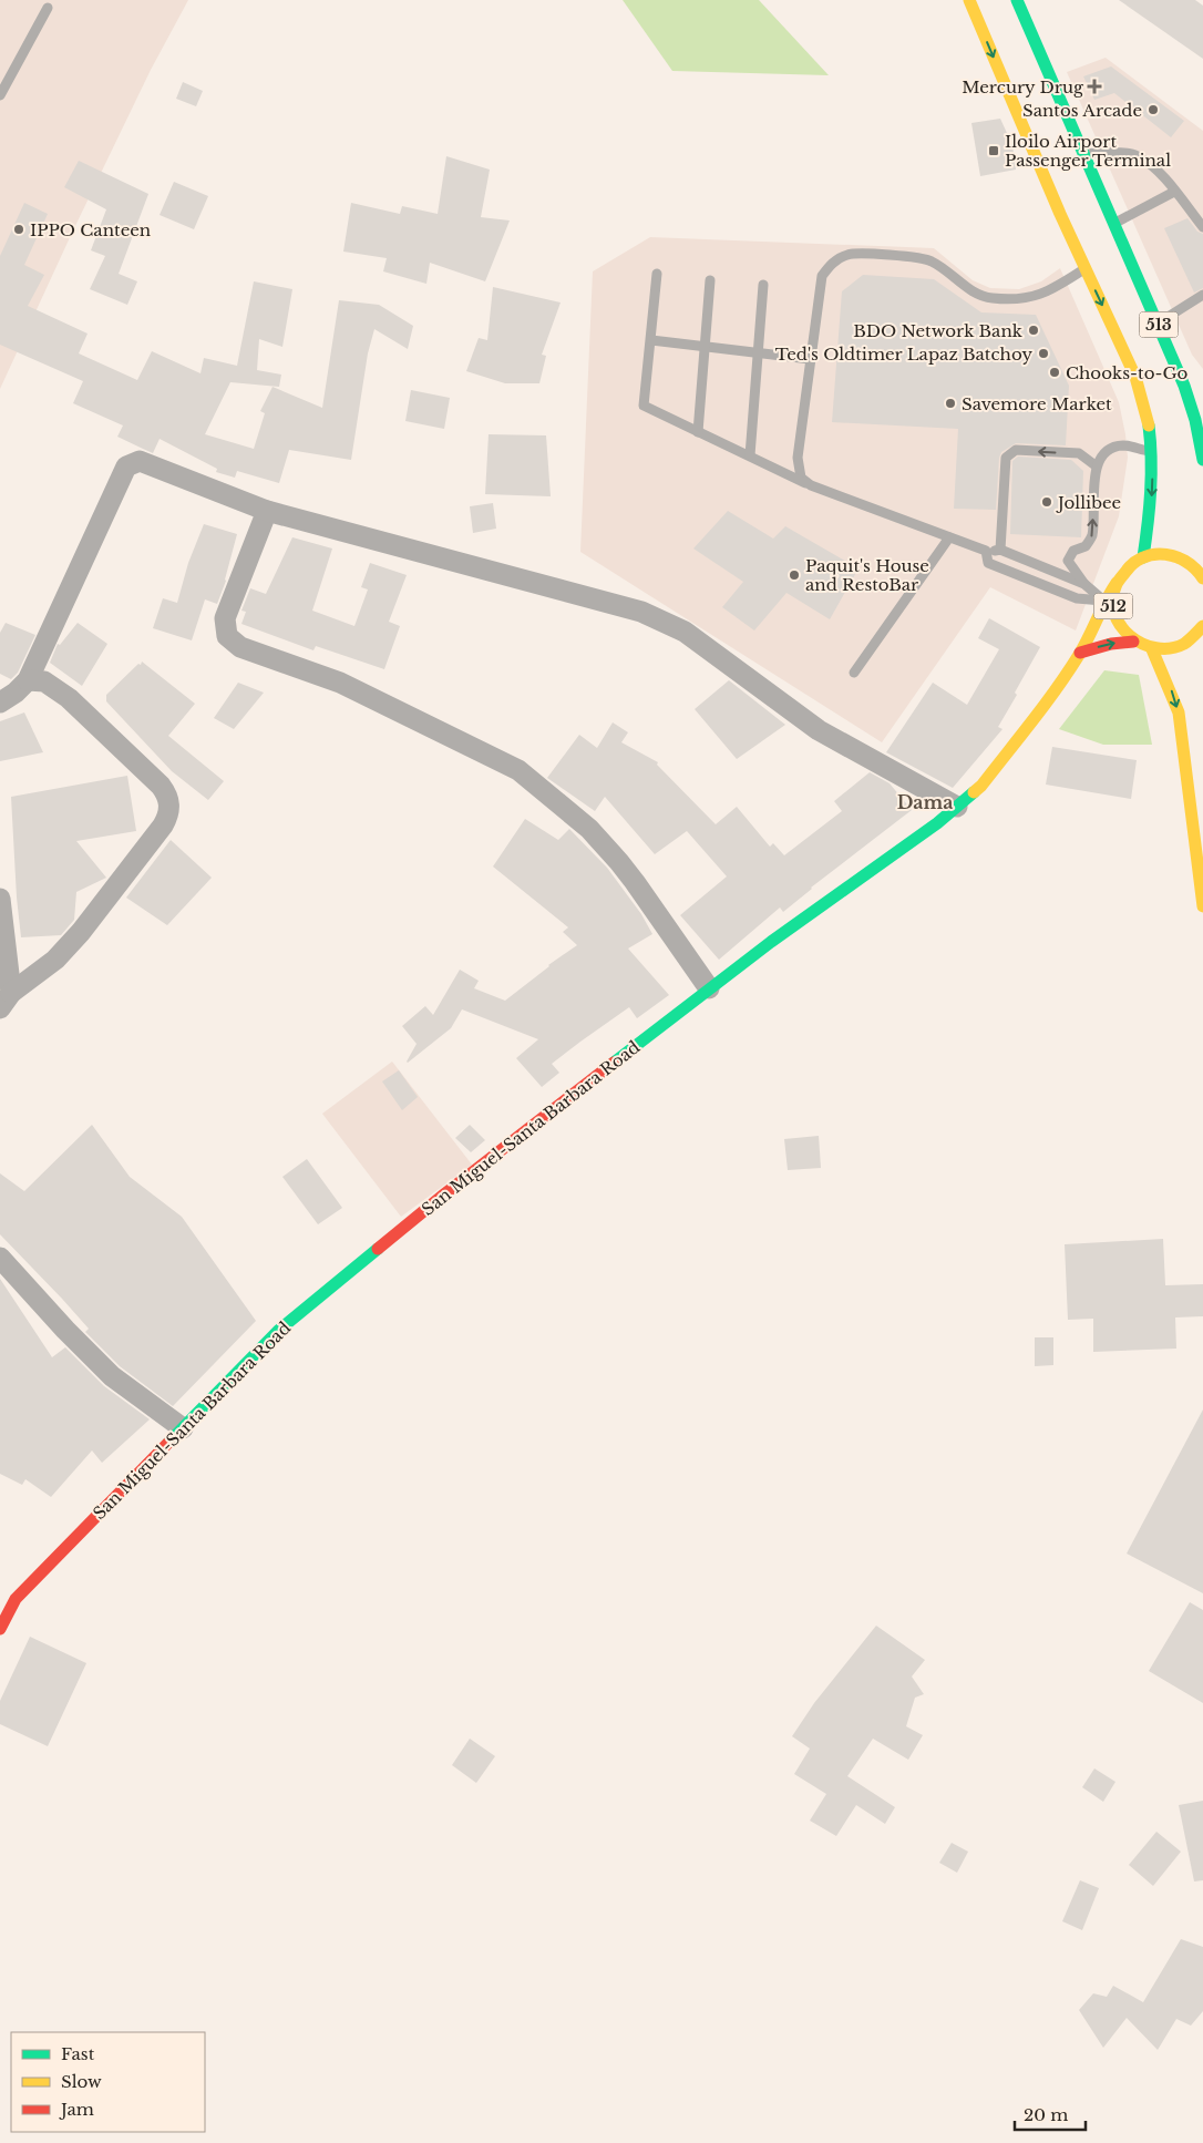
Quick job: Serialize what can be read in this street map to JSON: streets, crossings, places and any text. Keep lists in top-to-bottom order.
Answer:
{
  "streets": {
    "main road": ["513", "512", "San Miguel-Santa Barbara Road"]
  },
  "crossings": [
    ["513", "512"],
    ["512", "San Miguel-Santa Barbara Road"]
  ],
  "districts": ["Dama"],
  "places": {
    "health": ["Mercury Drug"],
    "other": [
      "Santos Arcade",
      "IPPO Canteen",
      "BDO Network Bank",
      "Ted's Oldtimer Lapaz Batchoy",
      "Chooks-to-Go",
      "Savemore Market",
      "Jollibee",
      "Paquit's House and RestoBar"
    ],
    "transit": ["Iloilo Airport Passenger Terminal"]
  },
  "legend": ["Fast", "Slow", "Jam"],
  "scale_bar": "20 m"
}
